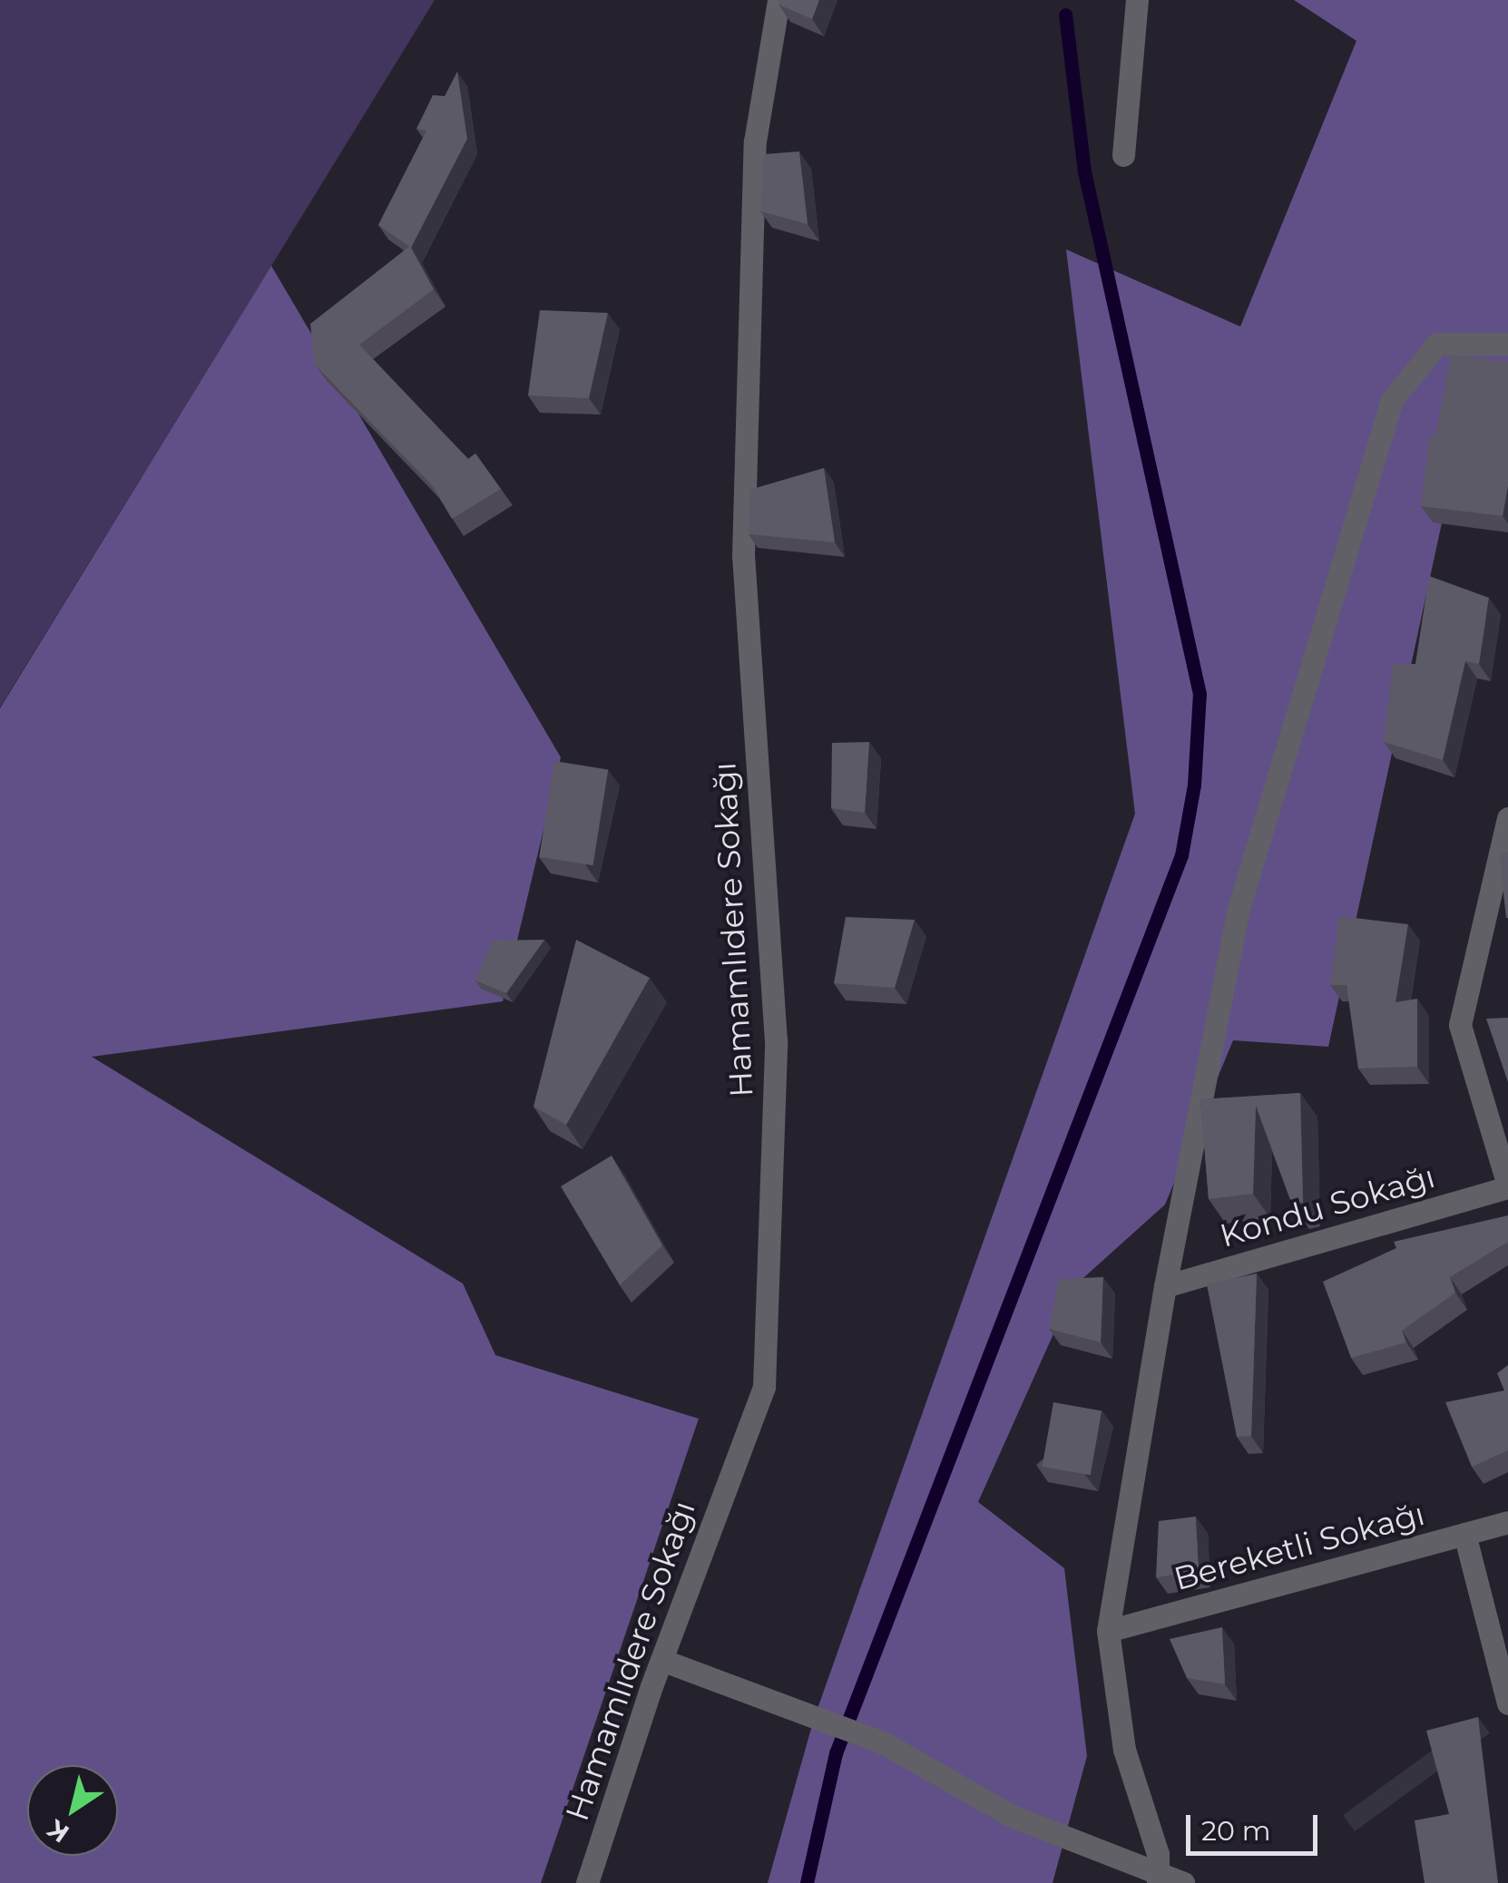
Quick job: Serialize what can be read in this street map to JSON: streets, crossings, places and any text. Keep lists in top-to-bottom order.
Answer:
{
  "streets": {
    "street": ["Hamamlıdere Sokağı", "Kondu Sokağı", "Bereketli Sokağı"]
  },
  "scale_bar": "20 m",
  "north": "bottom left"
}
